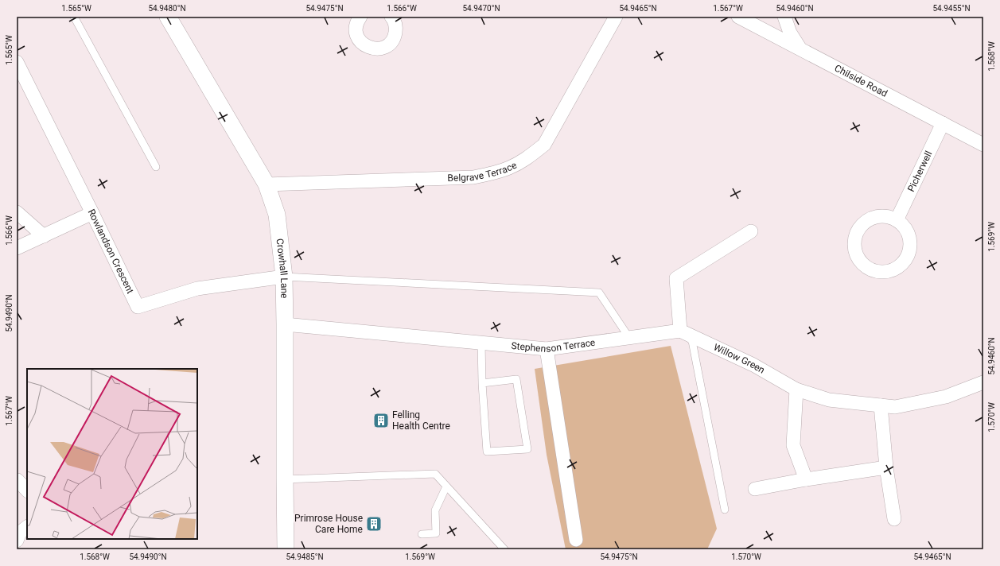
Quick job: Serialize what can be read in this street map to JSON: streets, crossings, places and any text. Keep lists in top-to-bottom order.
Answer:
{
  "streets": {
    "street": [
      "Chilside Road",
      "Belgrave Terrace",
      "Picherwell",
      "Rowlandson Crescent",
      "Crowhall Lane",
      "Stephenson Terrace",
      "Willow Green"
    ]
  },
  "crossings": [
    ["Chilside Road", "Picherwell"],
    ["Belgrave Terrace", "Crowhall Lane"],
    ["Rowlandson Crescent", "Crowhall Lane"],
    ["Crowhall Lane", "Stephenson Terrace"],
    ["Stephenson Terrace", "Willow Green"]
  ],
  "places": {
    "building": ["Felling Health Centre", "Primrose House Care Home"]
  },
  "coordinates": [
    "1.565°W",
    "54.9480°N",
    "54.9475°N",
    "1.566°W",
    "54.9470°N",
    "54.9465°N",
    "1.567°W",
    "54.9460°N",
    "54.9455°N",
    "1.568°W",
    "1.569°W",
    "54.9490°N",
    "1.570°W",
    "54.9485°N"
  ]
}
